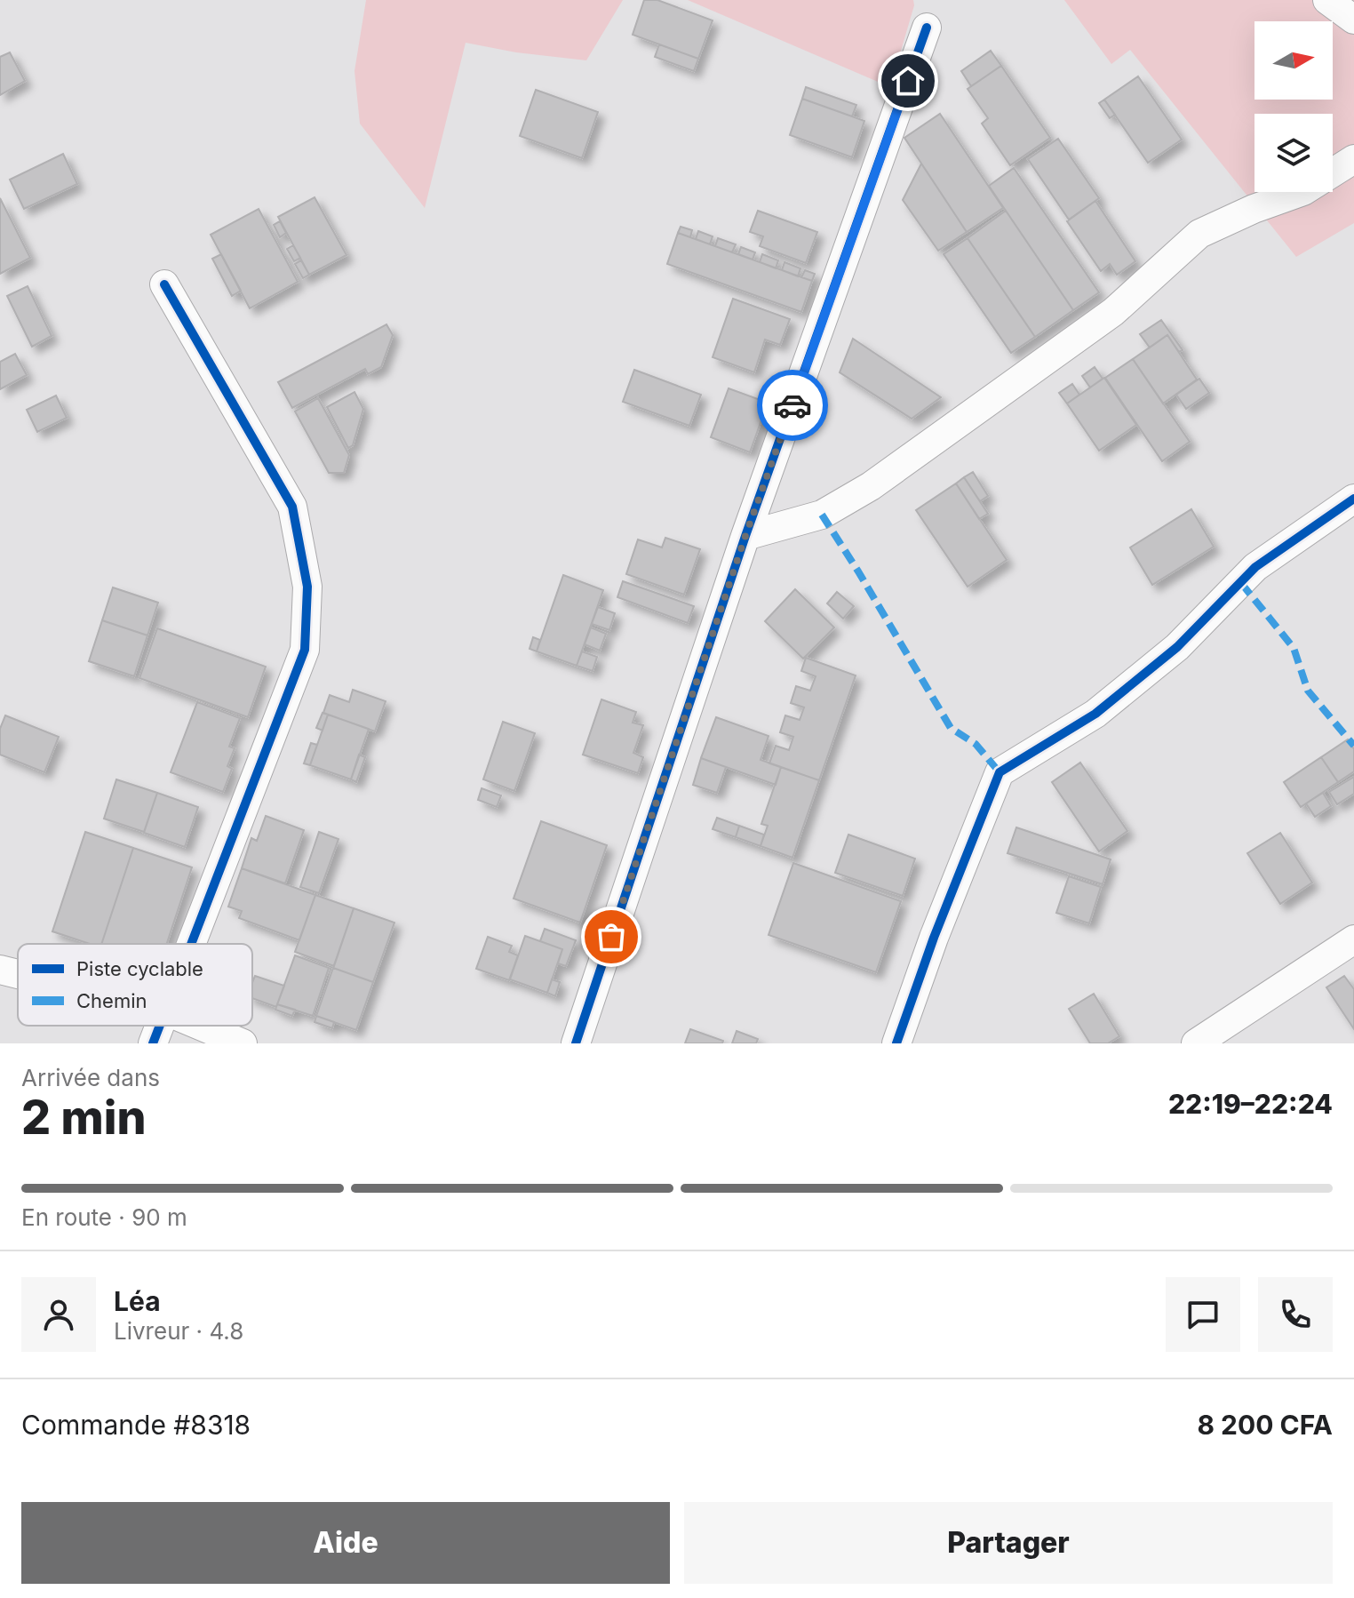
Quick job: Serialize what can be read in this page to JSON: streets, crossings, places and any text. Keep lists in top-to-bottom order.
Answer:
{
  "legend": ["Piste cyclable", "Chemin"],
  "north": "right",
  "page": {
    "heading": ["2 min", "Arrivée dans", "22:19–22:24"],
    "panel": [
      "Léa",
      "Livreur · 4.8",
      "Commande #8318",
      "8 200 CFA"
    ],
    "bar": "En route · 90 m",
    "buttons": ["Aide", "Partager"]
  }
}
